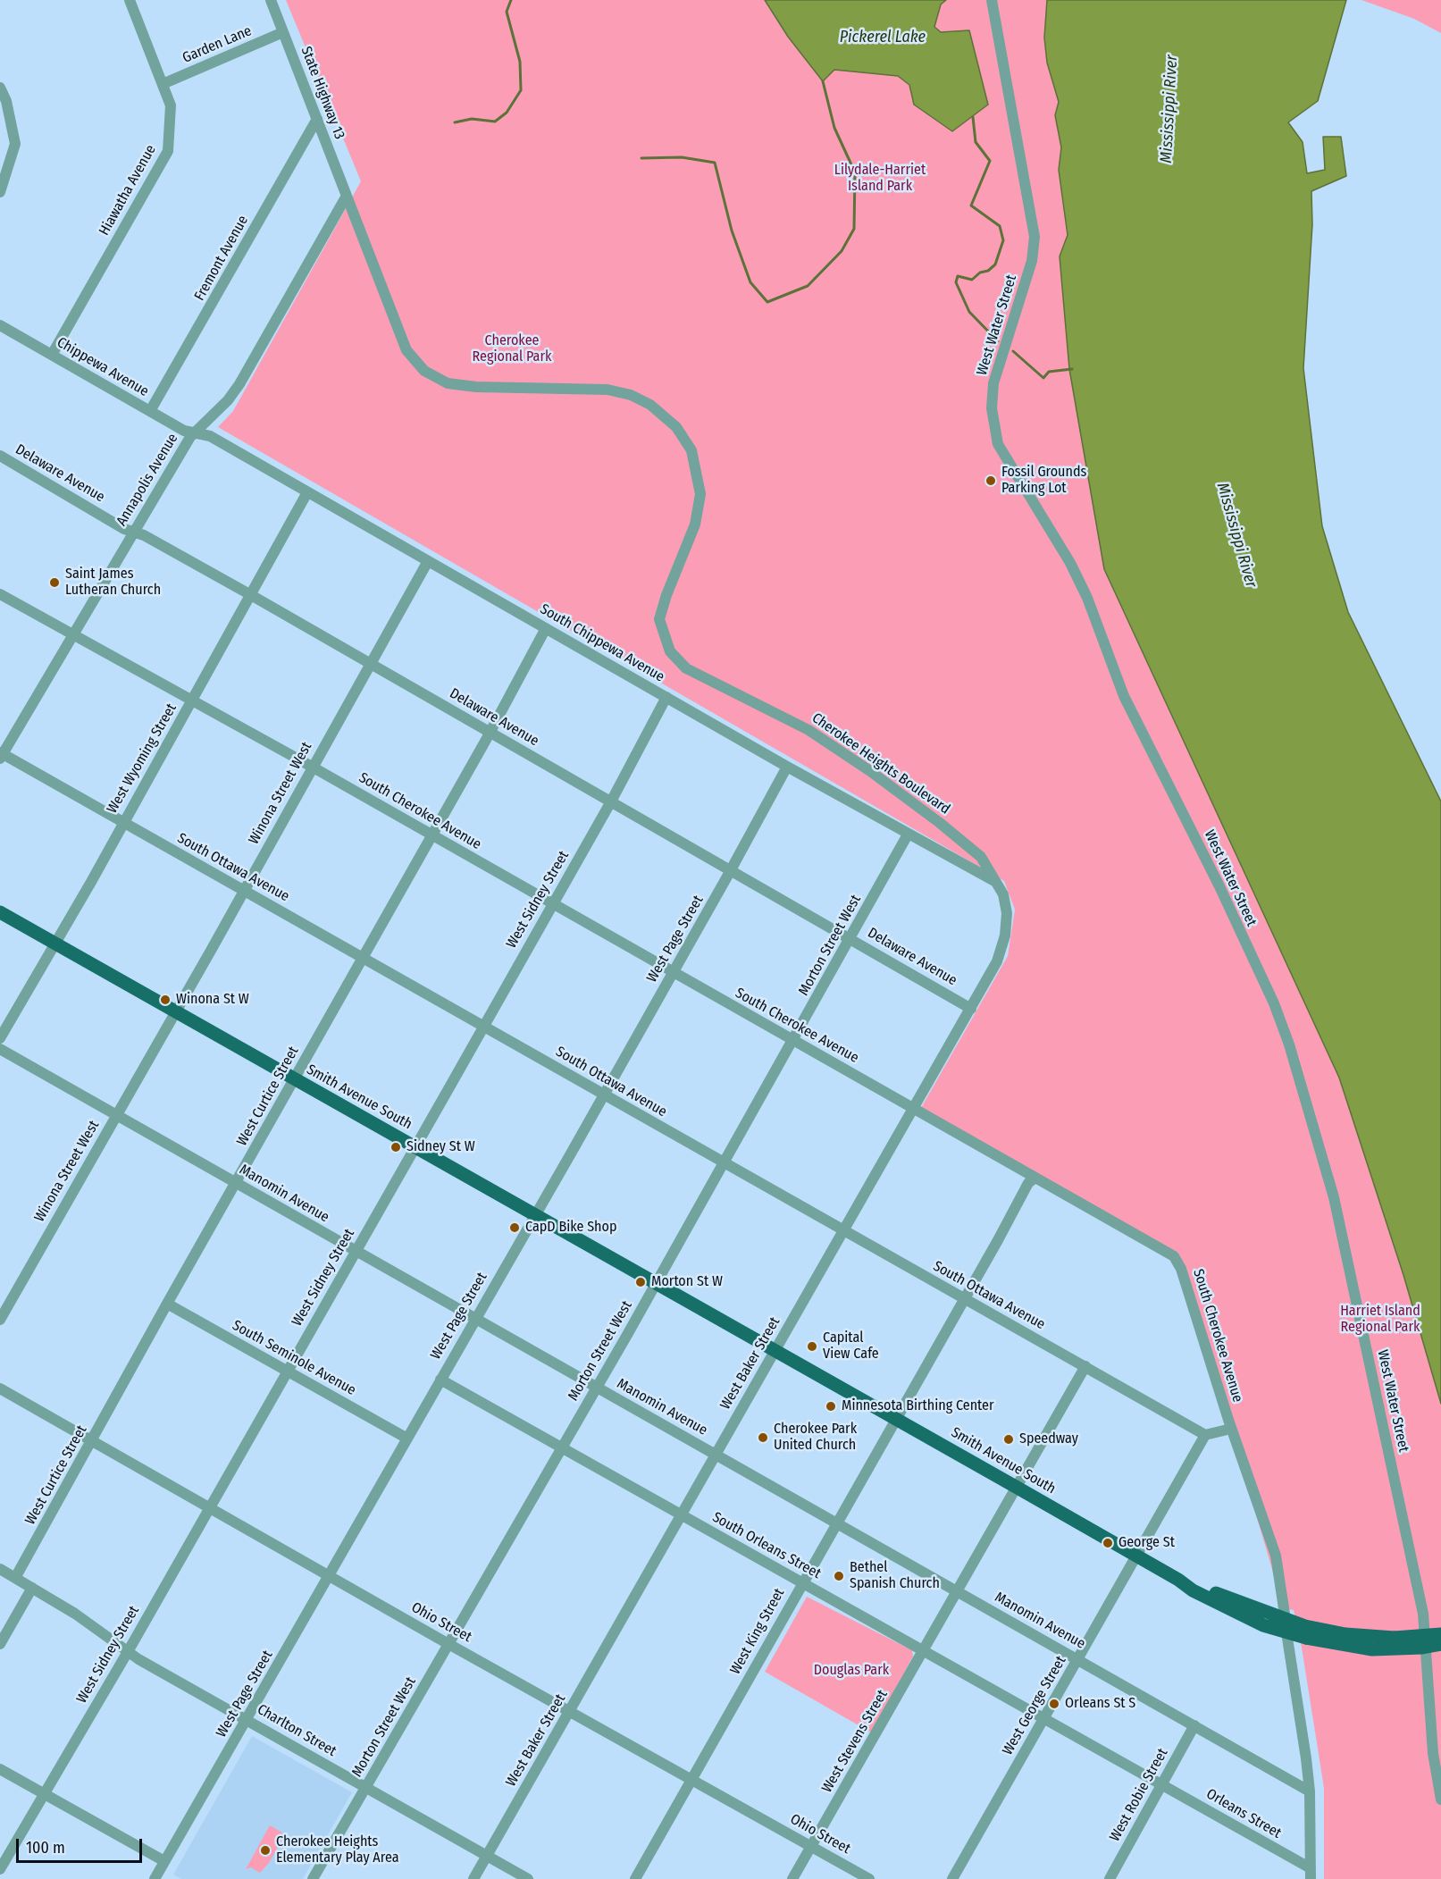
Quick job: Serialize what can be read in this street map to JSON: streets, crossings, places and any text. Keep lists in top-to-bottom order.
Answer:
{
  "streets": {
    "main road": ["Smith Avenue South"],
    "street": [
      "Garden Lane",
      "State Highway 13",
      "Hiawatha Avenue",
      "Fremont Avenue",
      "West Water Street",
      "Chippewa Avenue",
      "Delaware Avenue",
      "Annapolis Avenue",
      "South Chippewa Avenue",
      "West Wyoming Street",
      "Cherokee Heights Boulevard",
      "Winona Street West",
      "South Cherokee Avenue",
      "South Ottawa Avenue",
      "West Sidney Street",
      "West Page Street",
      "Morton Street West",
      "West Curtice Street",
      "Manomin Avenue",
      "South Seminole Avenue",
      "West Baker Street",
      "South Orleans Street",
      "Ohio Street",
      "West King Street",
      "West George Street",
      "Charlton Street",
      "West Stevens Street",
      "West Robie Street",
      "Orleans Street"
    ]
  },
  "crossings": [
    ["Garden Lane", "State Highway 13"],
    ["Garden Lane", "Hiawatha Avenue"],
    ["State Highway 13", "Fremont Avenue"],
    ["State Highway 13", "Annapolis Avenue"],
    ["State Highway 13", "Cherokee Heights Boulevard"],
    ["Hiawatha Avenue", "Chippewa Avenue"],
    ["Fremont Avenue", "Chippewa Avenue"],
    ["Chippewa Avenue", "Annapolis Avenue"],
    ["Chippewa Avenue", "South Chippewa Avenue"],
    ["Delaware Avenue", "Annapolis Avenue"],
    ["Delaware Avenue", "West Wyoming Street"],
    ["Delaware Avenue", "Winona Street West"],
    ["Delaware Avenue", "West Sidney Street"],
    ["Delaware Avenue", "West Page Street"],
    ["Delaware Avenue", "Morton Street West"],
    ["Delaware Avenue", "West Curtice Street"],
    ["Delaware Avenue", "West Baker Street"],
    ["Annapolis Avenue", "South Chippewa Avenue"],
    ["Annapolis Avenue", "Cherokee Heights Boulevard"],
    ["Annapolis Avenue", "South Cherokee Avenue"],
    ["Annapolis Avenue", "South Ottawa Avenue"],
    ["South Chippewa Avenue", "West Wyoming Street"],
    ["South Chippewa Avenue", "Cherokee Heights Boulevard"],
    ["South Chippewa Avenue", "Winona Street West"],
    ["South Chippewa Avenue", "West Sidney Street"],
    ["South Chippewa Avenue", "West Page Street"],
    ["South Chippewa Avenue", "Morton Street West"],
    ["South Chippewa Avenue", "West Curtice Street"],
    ["South Chippewa Avenue", "West Baker Street"],
    ["West Wyoming Street", "South Cherokee Avenue"],
    ["West Wyoming Street", "South Ottawa Avenue"],
    ["West Wyoming Street", "Smith Avenue South"],
    ["Cherokee Heights Boulevard", "West Baker Street"],
    ["Winona Street West", "South Cherokee Avenue"],
    ["Winona Street West", "South Ottawa Avenue"],
    ["Winona Street West", "Smith Avenue South"],
    ["Winona Street West", "Manomin Avenue"],
    ["South Cherokee Avenue", "West Sidney Street"],
    ["South Cherokee Avenue", "West Page Street"],
    ["South Cherokee Avenue", "Morton Street West"],
    ["South Cherokee Avenue", "West Curtice Street"],
    ["South Cherokee Avenue", "Smith Avenue South"],
    ["South Cherokee Avenue", "Manomin Avenue"],
    ["South Cherokee Avenue", "West Baker Street"],
    ["South Cherokee Avenue", "West King Street"],
    ["South Cherokee Avenue", "Orleans Street"],
    ["South Ottawa Avenue", "West Sidney Street"],
    ["South Ottawa Avenue", "West Page Street"],
    ["South Ottawa Avenue", "Morton Street West"],
    ["South Ottawa Avenue", "West Curtice Street"],
    ["South Ottawa Avenue", "West Baker Street"],
    ["South Ottawa Avenue", "West King Street"],
    ["South Ottawa Avenue", "West George Street"],
    ["South Ottawa Avenue", "West Stevens Street"],
    ["West Sidney Street", "Smith Avenue South"],
    ["West Sidney Street", "Manomin Avenue"],
    ["West Sidney Street", "South Seminole Avenue"],
    ["West Sidney Street", "Ohio Street"],
    ["West Sidney Street", "Charlton Street"],
    ["West Page Street", "Smith Avenue South"],
    ["West Page Street", "Manomin Avenue"],
    ["West Page Street", "South Seminole Avenue"],
    ["West Page Street", "South Orleans Street"],
    ["West Page Street", "Ohio Street"],
    ["West Page Street", "Charlton Street"],
    ["Morton Street West", "Smith Avenue South"],
    ["Morton Street West", "Manomin Avenue"],
    ["Morton Street West", "South Orleans Street"],
    ["Morton Street West", "Ohio Street"],
    ["Morton Street West", "Charlton Street"],
    ["West Curtice Street", "Smith Avenue South"],
    ["West Curtice Street", "Manomin Avenue"],
    ["West Curtice Street", "South Seminole Avenue"],
    ["West Curtice Street", "Ohio Street"],
    ["West Curtice Street", "Charlton Street"],
    ["Smith Avenue South", "West Baker Street"],
    ["Smith Avenue South", "West King Street"],
    ["Smith Avenue South", "West George Street"],
    ["Smith Avenue South", "West Stevens Street"],
    ["Manomin Avenue", "West Baker Street"],
    ["Manomin Avenue", "West King Street"],
    ["Manomin Avenue", "West George Street"],
    ["Manomin Avenue", "West Stevens Street"],
    ["Manomin Avenue", "West Robie Street"],
    ["West Baker Street", "South Orleans Street"],
    ["West Baker Street", "Ohio Street"],
    ["West Baker Street", "Charlton Street"],
    ["South Orleans Street", "West King Street"],
    ["South Orleans Street", "West George Street"],
    ["South Orleans Street", "West Stevens Street"],
    ["South Orleans Street", "West Robie Street"],
    ["South Orleans Street", "Orleans Street"],
    ["Ohio Street", "West King Street"],
    ["Ohio Street", "West Stevens Street"],
    ["West Robie Street", "Orleans Street"]
  ],
  "water": ["Pickerel Lake", "Mississippi River"],
  "parks": [
    "Lilydale-Harriet Island Park",
    "Cherokee Regional Park",
    "Harriet Island Regional Park",
    "Douglas Park"
  ],
  "places": [
    "Fossil Grounds Parking Lot",
    "Saint James Lutheran Church",
    "Winona St W",
    "Sidney St W",
    "CapD Bike Shop",
    "Morton St W",
    "Capital View Cafe",
    "Minnesota Birthing Center",
    "Cherokee Park United Church",
    "Speedway",
    "George St",
    "Bethel Spanish Church",
    "Orleans St S",
    "Cherokee Heights Elementary Play Area"
  ],
  "scale_bar": "100 m"
}
